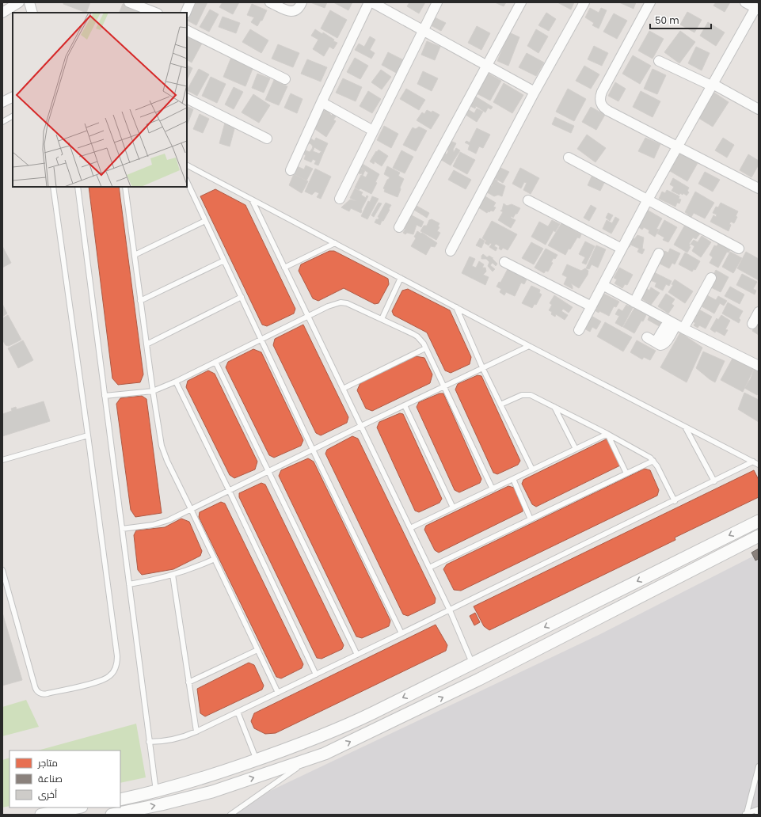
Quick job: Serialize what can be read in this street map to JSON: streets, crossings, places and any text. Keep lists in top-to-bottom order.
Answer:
{
  "legend": ["متاجر", "صناعة", "أخرى"],
  "scale_bar": "50 m"
}
